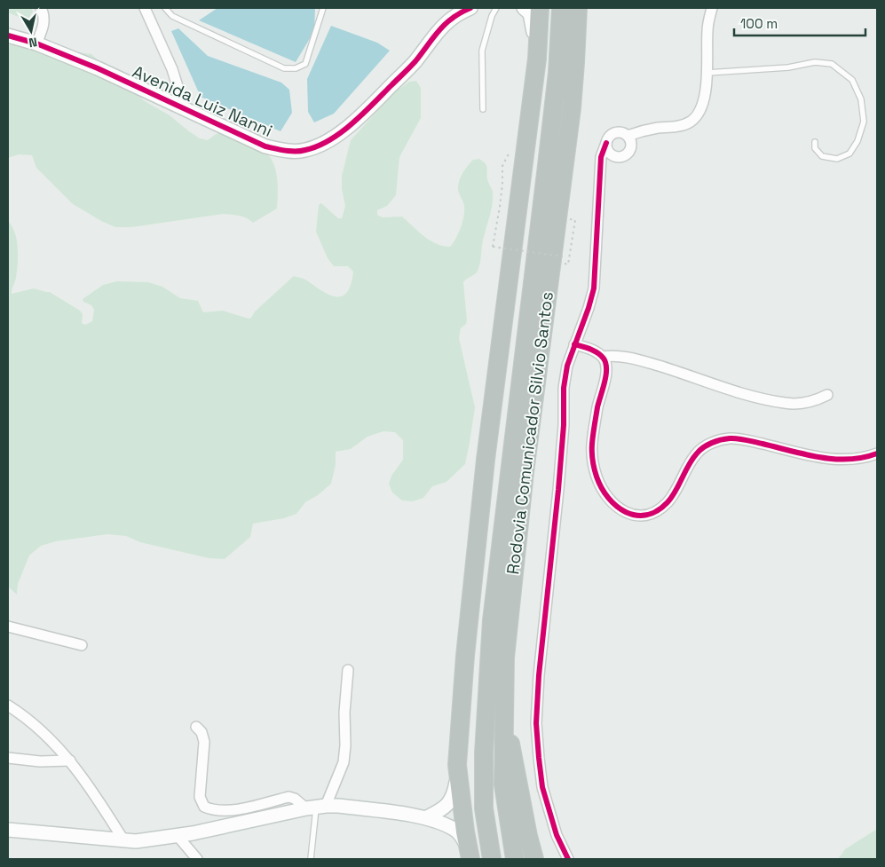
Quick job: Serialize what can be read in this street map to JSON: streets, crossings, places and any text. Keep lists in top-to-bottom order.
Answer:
{
  "streets": {
    "highway": ["Rodovia Comunicador Silvio Santos"],
    "street": ["Avenida Luiz Nanni"]
  },
  "scale_bar": "100 m",
  "north": "bottom"
}
